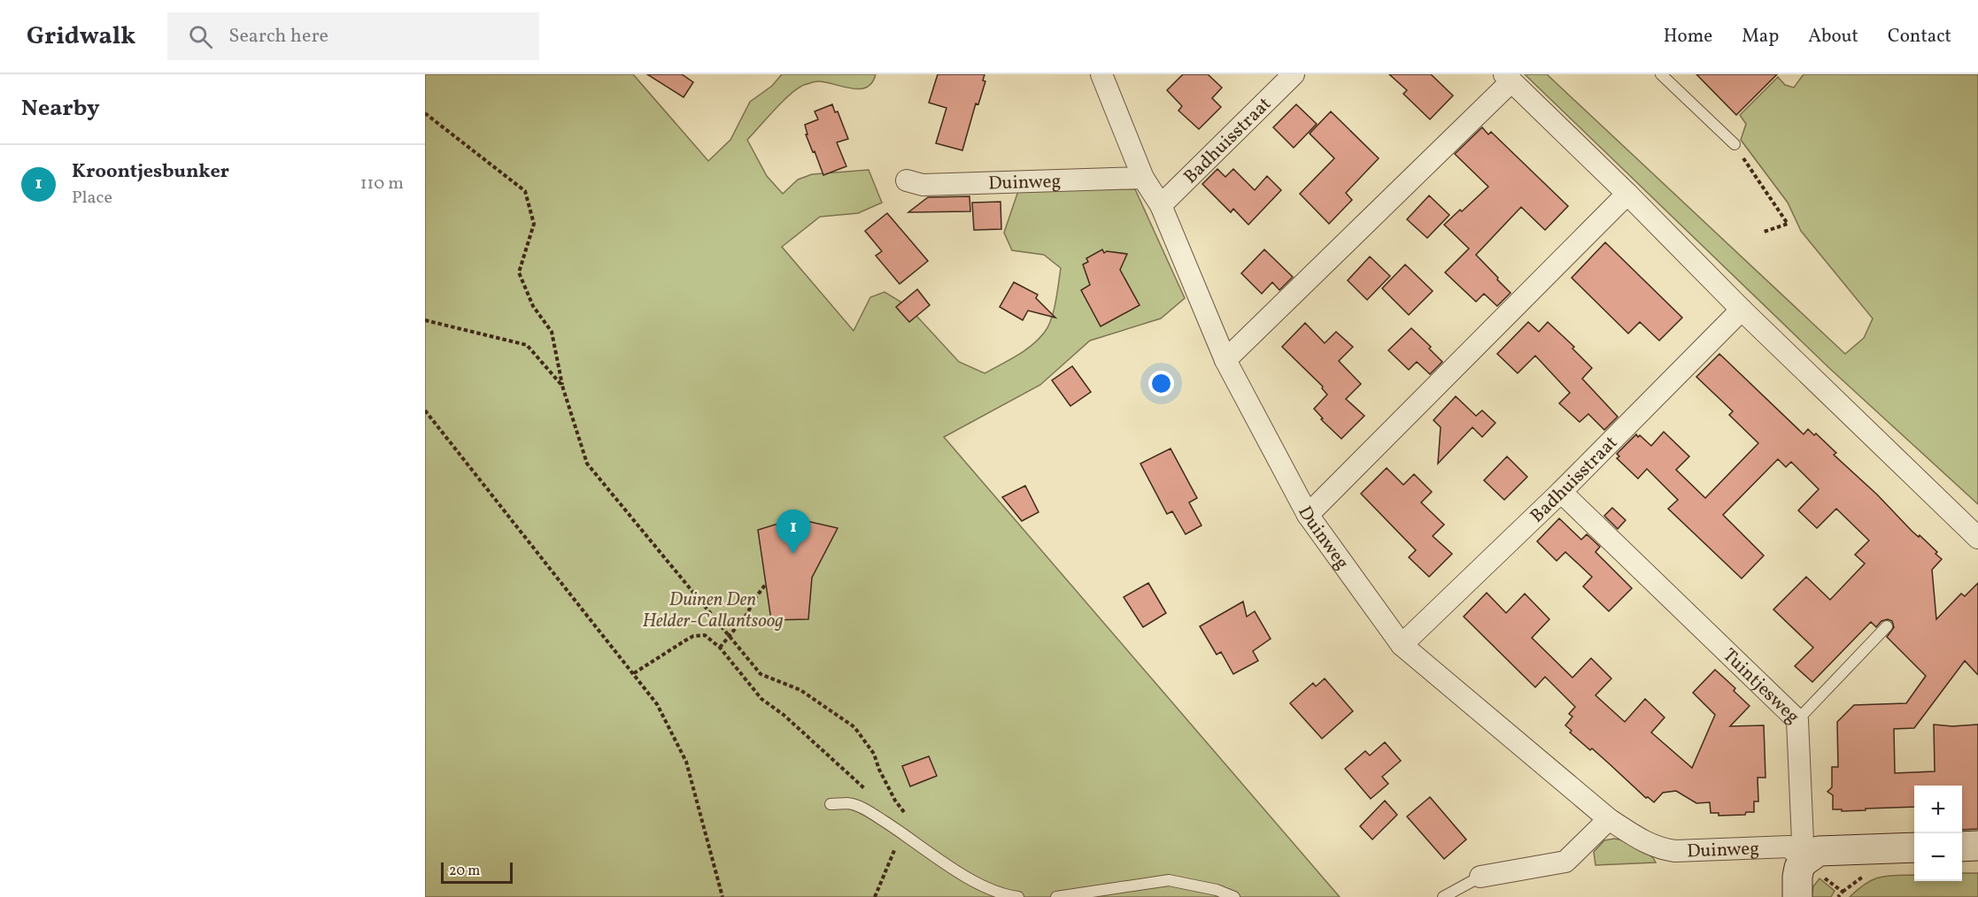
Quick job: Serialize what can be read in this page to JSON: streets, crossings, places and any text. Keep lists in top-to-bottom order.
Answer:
{
  "streets": {
    "street": ["Badhuisstraat", "Duinweg", "Tuintjesweg"]
  },
  "crossings": [
    ["Badhuisstraat", "Duinweg"],
    ["Badhuisstraat", "Tuintjesweg"],
    ["Duinweg", "Tuintjesweg"]
  ],
  "parks": ["Duinen Den Helder-Callantsoog"],
  "scale_bar": "20 m",
  "page": {
    "header": "Gridwalk",
    "search": "Search here",
    "nav": [
      "Home",
      "Map",
      "About",
      "Contact"
    ],
    "heading": "Nearby",
    "list": [
      {
        "mark": "1",
        "name": "Kroontjesbunker",
        "note": "Place",
        "value": "110 m"
      }
    ],
    "pins": "1",
    "map_buttons": ["+", "−"],
    "scale": "20 m"
  }
}
